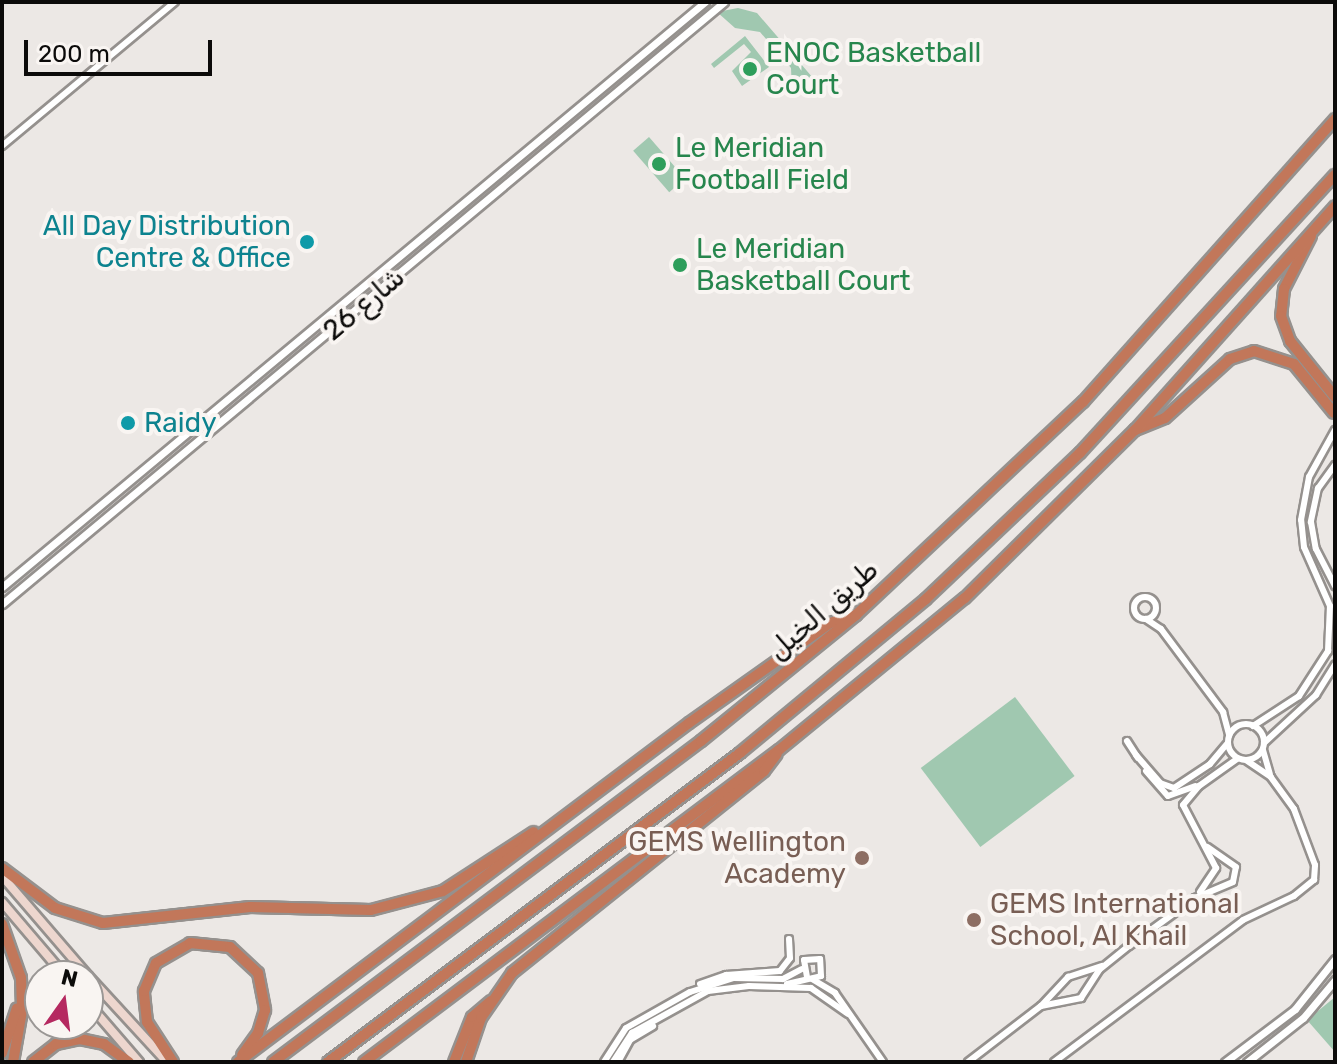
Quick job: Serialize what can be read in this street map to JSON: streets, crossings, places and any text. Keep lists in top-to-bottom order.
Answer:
{
  "streets": {
    "highway": ["طريق الخيل"],
    "street": ["شارع 26"]
  },
  "places": [
    "ENOC Basketball Court",
    "Le Meridian Football Field",
    "All Day Distribution Centre & Office",
    "Le Meridian Basketball Court",
    "Raidy",
    "GEMS Wellington Academy",
    "GEMS International School, Al Khail"
  ],
  "scale_bar": "200 m",
  "north": "top"
}
